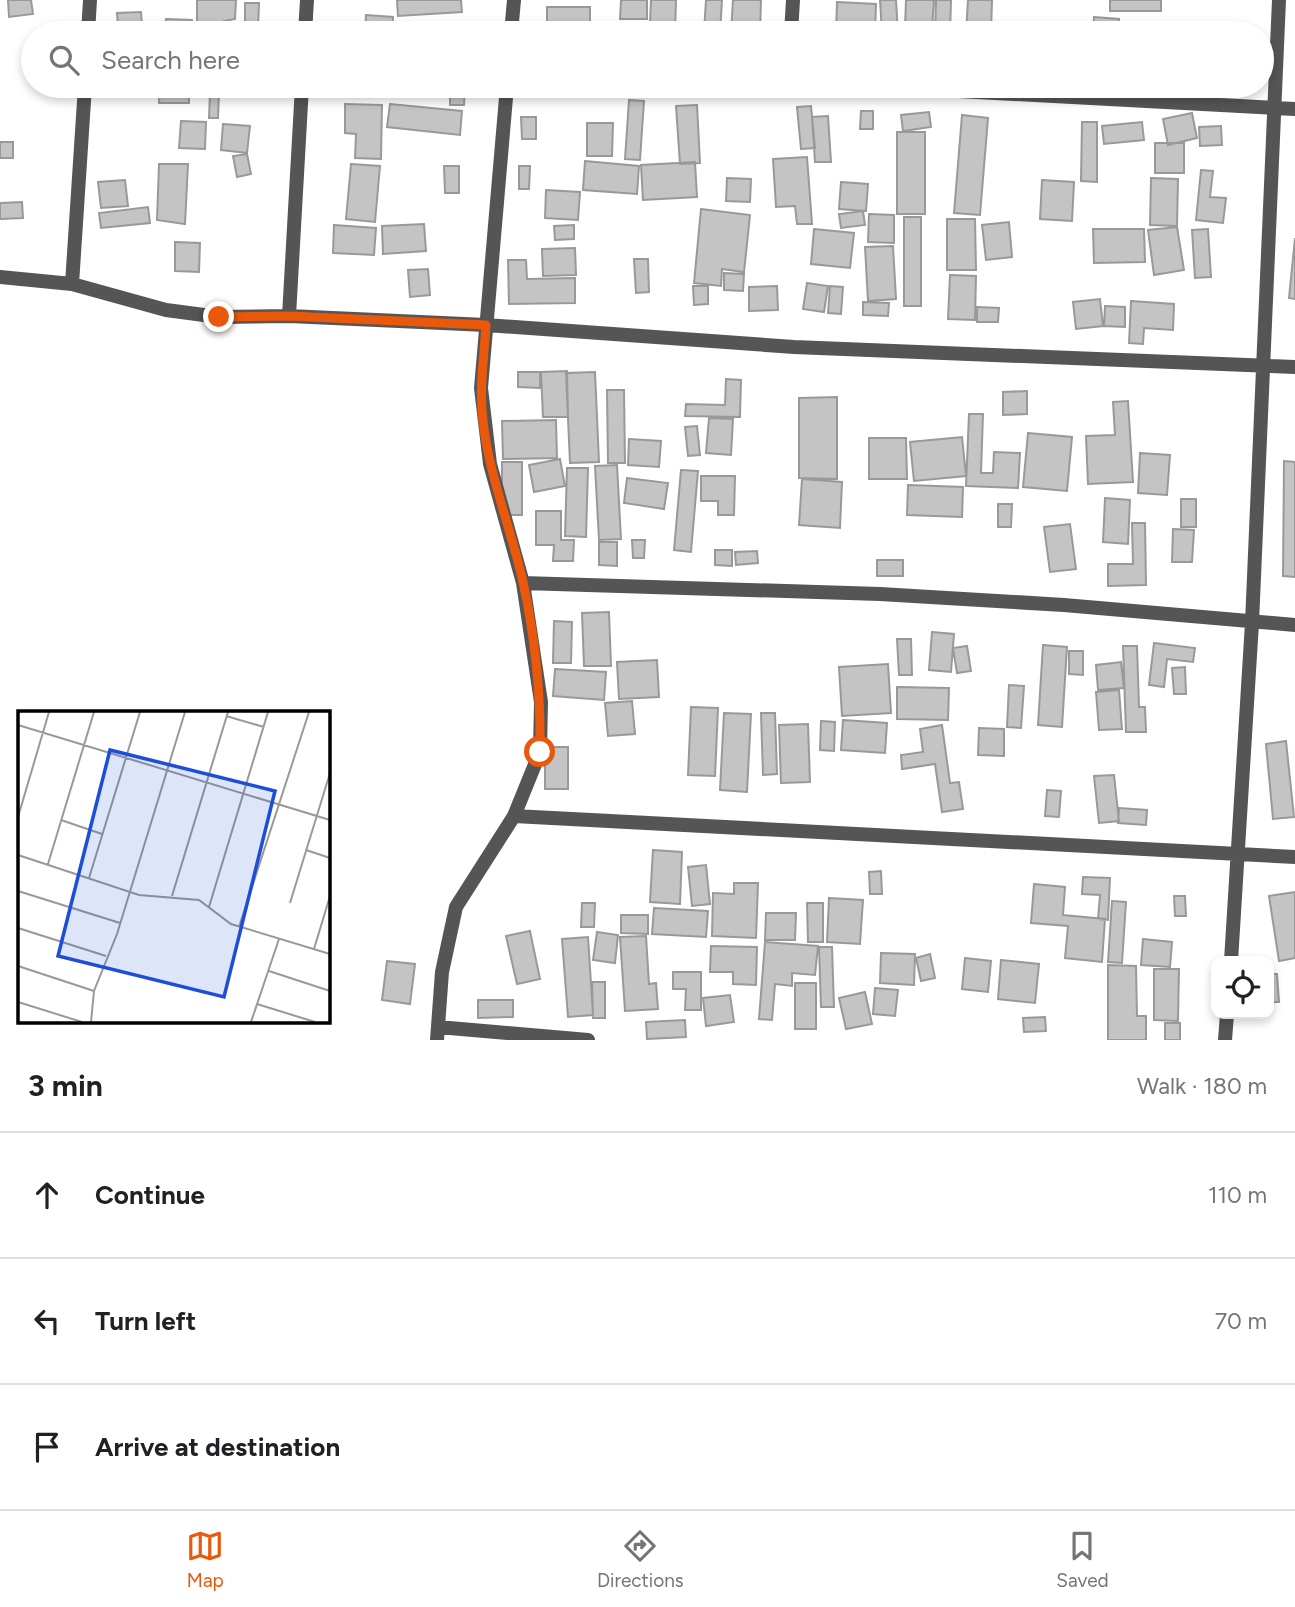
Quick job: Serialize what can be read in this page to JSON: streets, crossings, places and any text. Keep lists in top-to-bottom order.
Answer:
{
  "page": {
    "search": "Search here",
    "heading": ["3 min", "Walk · 180 m"],
    "list": [
      ["Continue", "110 m"],
      ["Turn left", "70 m"],
      "Arrive at destination"
    ],
    "nav": ["Map", "Directions", "Saved"]
  }
}
